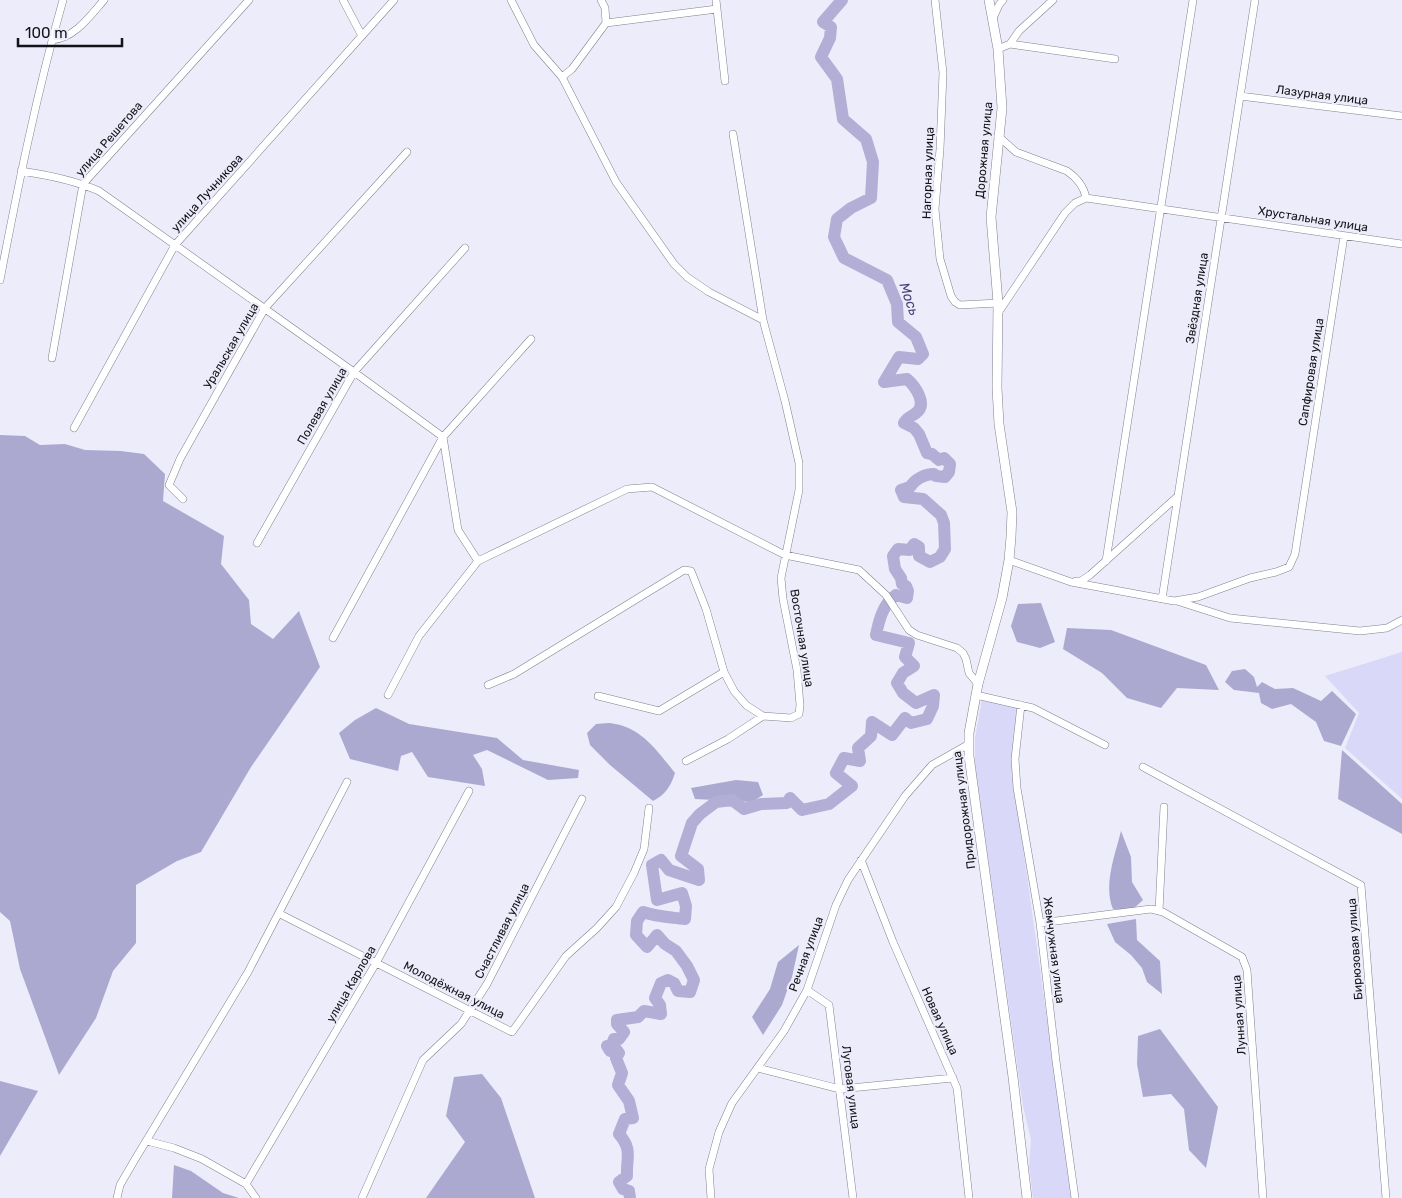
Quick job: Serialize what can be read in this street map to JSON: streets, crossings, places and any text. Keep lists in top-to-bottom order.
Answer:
{
  "streets": {
    "street": [
      "Лазурная улица",
      "улица Решетова",
      "Дорожная улица",
      "Нагорная улица",
      "улица Лучникова",
      "Хрустальная улица",
      "Звёздная улица",
      "Уральская улица",
      "Сапфировая улица",
      "Полевая улица",
      "Восточная улица",
      "Придорожная улица",
      "Счастливая улица",
      "Бирюзовая улица",
      "Жемчужная улица",
      "Речная улица",
      "улица Карлова",
      "Молодёжная улица",
      "Лунная улица",
      "Новая улица",
      "Луговая улица"
    ]
  },
  "crossings": [
    ["Лазурная улица", "Звёздная улица"],
    ["Дорожная улица", "Нагорная улица"],
    ["Дорожная улица", "Придорожная улица"],
    ["Нагорная улица", "Придорожная улица"],
    ["Хрустальная улица", "Звёздная улица"],
    ["Хрустальная улица", "Сапфировая улица"],
    ["Придорожная улица", "Речная улица"],
    ["Счастливая улица", "Молодёжная улица"],
    ["Жемчужная улица", "Лунная улица"],
    ["Речная улица", "Новая улица"],
    ["Речная улица", "Луговая улица"],
    ["улица Карлова", "Молодёжная улица"]
  ],
  "water": ["Мось"],
  "scale_bar": "100 m"
}
